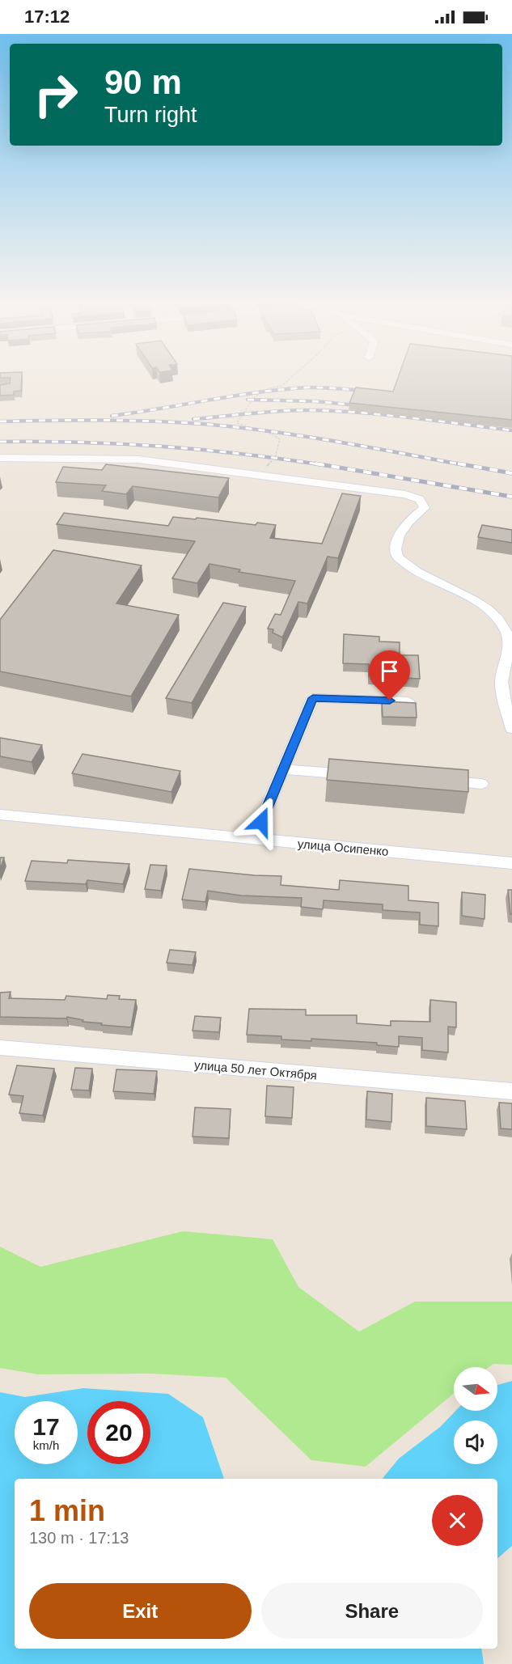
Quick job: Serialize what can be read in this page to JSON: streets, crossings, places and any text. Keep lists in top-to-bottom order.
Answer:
{
  "streets": {
    "street": ["улица Осипенко", "улица 50 лет Октября"]
  },
  "north": "right",
  "page": {
    "status": "17:12",
    "turn": ["90 m", "Turn right"],
    "speed": "17 km/h",
    "limit": "20",
    "heading": ["1 min", "130 m · 17:13"],
    "buttons": ["Exit", "Share"]
  }
}
